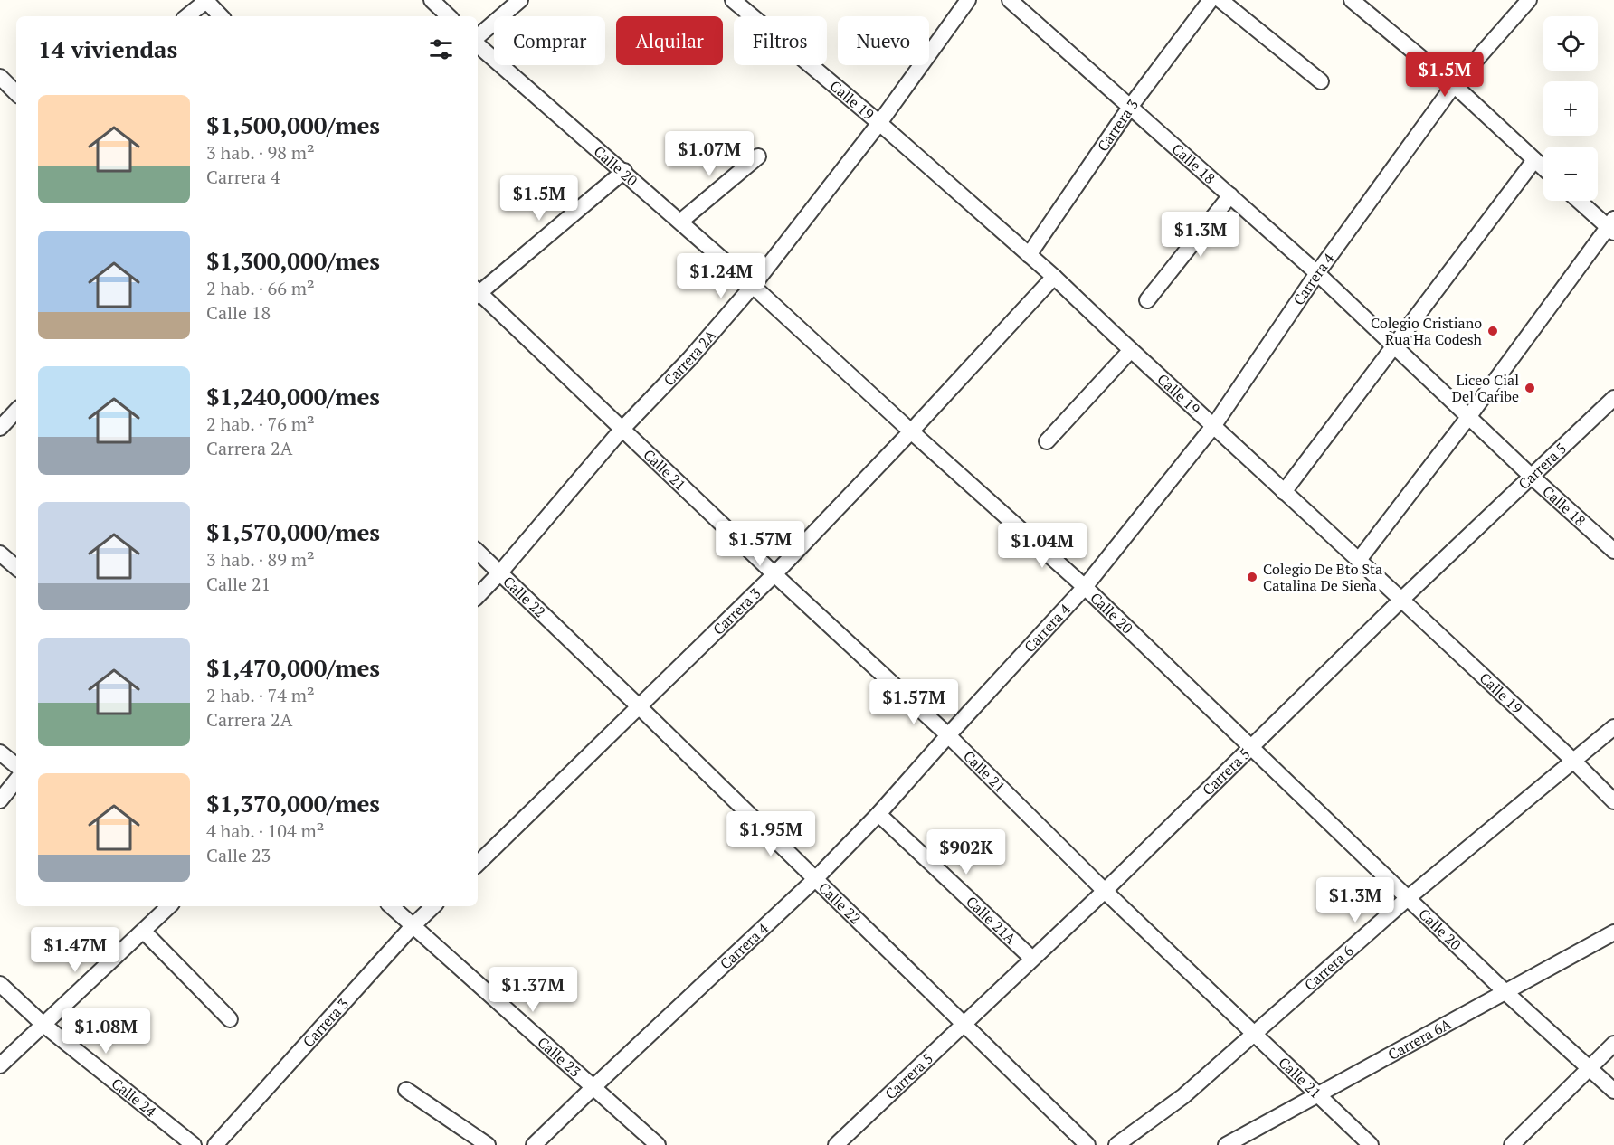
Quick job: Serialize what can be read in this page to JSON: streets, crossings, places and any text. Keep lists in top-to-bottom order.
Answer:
{
  "streets": {
    "street": [
      "Calle 19",
      "Carrera 3",
      "Calle 18",
      "Calle 20",
      "Carrera 4",
      "Carrera 2A",
      "Carrera 5",
      "Calle 21",
      "Calle 22",
      "Calle 21A",
      "Carrera 6",
      "Carrera 6A",
      "Calle 23",
      "Calle 24"
    ]
  },
  "crossings": [
    ["Calle 19", "Carrera 3"],
    ["Calle 19", "Carrera 4"],
    ["Calle 19", "Carrera 2A"],
    ["Calle 19", "Carrera 5"],
    ["Calle 19", "Carrera 6"],
    ["Carrera 3", "Calle 18"],
    ["Carrera 3", "Calle 20"],
    ["Carrera 3", "Calle 21"],
    ["Carrera 3", "Calle 22"],
    ["Carrera 3", "Calle 23"],
    ["Calle 18", "Carrera 4"],
    ["Calle 18", "Carrera 5"],
    ["Calle 20", "Carrera 4"],
    ["Calle 20", "Carrera 2A"],
    ["Calle 20", "Carrera 5"],
    ["Calle 20", "Carrera 6"],
    ["Calle 20", "Carrera 6A"],
    ["Carrera 4", "Calle 21"],
    ["Carrera 4", "Calle 22"],
    ["Carrera 4", "Calle 21A"],
    ["Carrera 4", "Calle 23"],
    ["Carrera 2A", "Calle 21"],
    ["Carrera 2A", "Calle 22"],
    ["Carrera 5", "Calle 21"],
    ["Carrera 5", "Calle 22"],
    ["Carrera 5", "Calle 21A"],
    ["Calle 21", "Carrera 6"],
    ["Calle 21", "Carrera 6A"]
  ],
  "places": ["Colegio Cristiano Rua Ha Codesh", "Liceo Cial Del Caribe", "Colegio De Bto Sta Catalina De Siena"],
  "page": {
    "map_buttons": ["+", "−"],
    "chip": [
      "Comprar",
      "Alquilar",
      "Filtros",
      "Nuevo"
    ],
    "heading": "14 viviendas",
    "price": [
      "$1.5M",
      "$1.07M",
      "$1.5M",
      "$1.3M",
      "$1.24M",
      "$1.57M",
      "$1.04M",
      "$1.57M",
      "$1.95M",
      "$902K",
      "$1.3M",
      "$1.47M",
      "$1.37M",
      "$1.08M"
    ],
    "list": [
      {
        "name": "$1,500,000/mes",
        "note": "3 hab. · 98 m² · Carrera 4"
      },
      {
        "name": "$1,300,000/mes",
        "note": "2 hab. · 66 m² · Calle 18"
      },
      {
        "name": "$1,240,000/mes",
        "note": "2 hab. · 76 m² · Carrera 2A"
      },
      {
        "name": "$1,570,000/mes",
        "note": "3 hab. · 89 m² · Calle 21"
      },
      {
        "name": "$1,470,000/mes",
        "note": "2 hab. · 74 m² · Carrera 2A"
      },
      {
        "name": "$1,370,000/mes",
        "note": "4 hab. · 104 m² · Calle 23"
      }
    ]
  }
}
